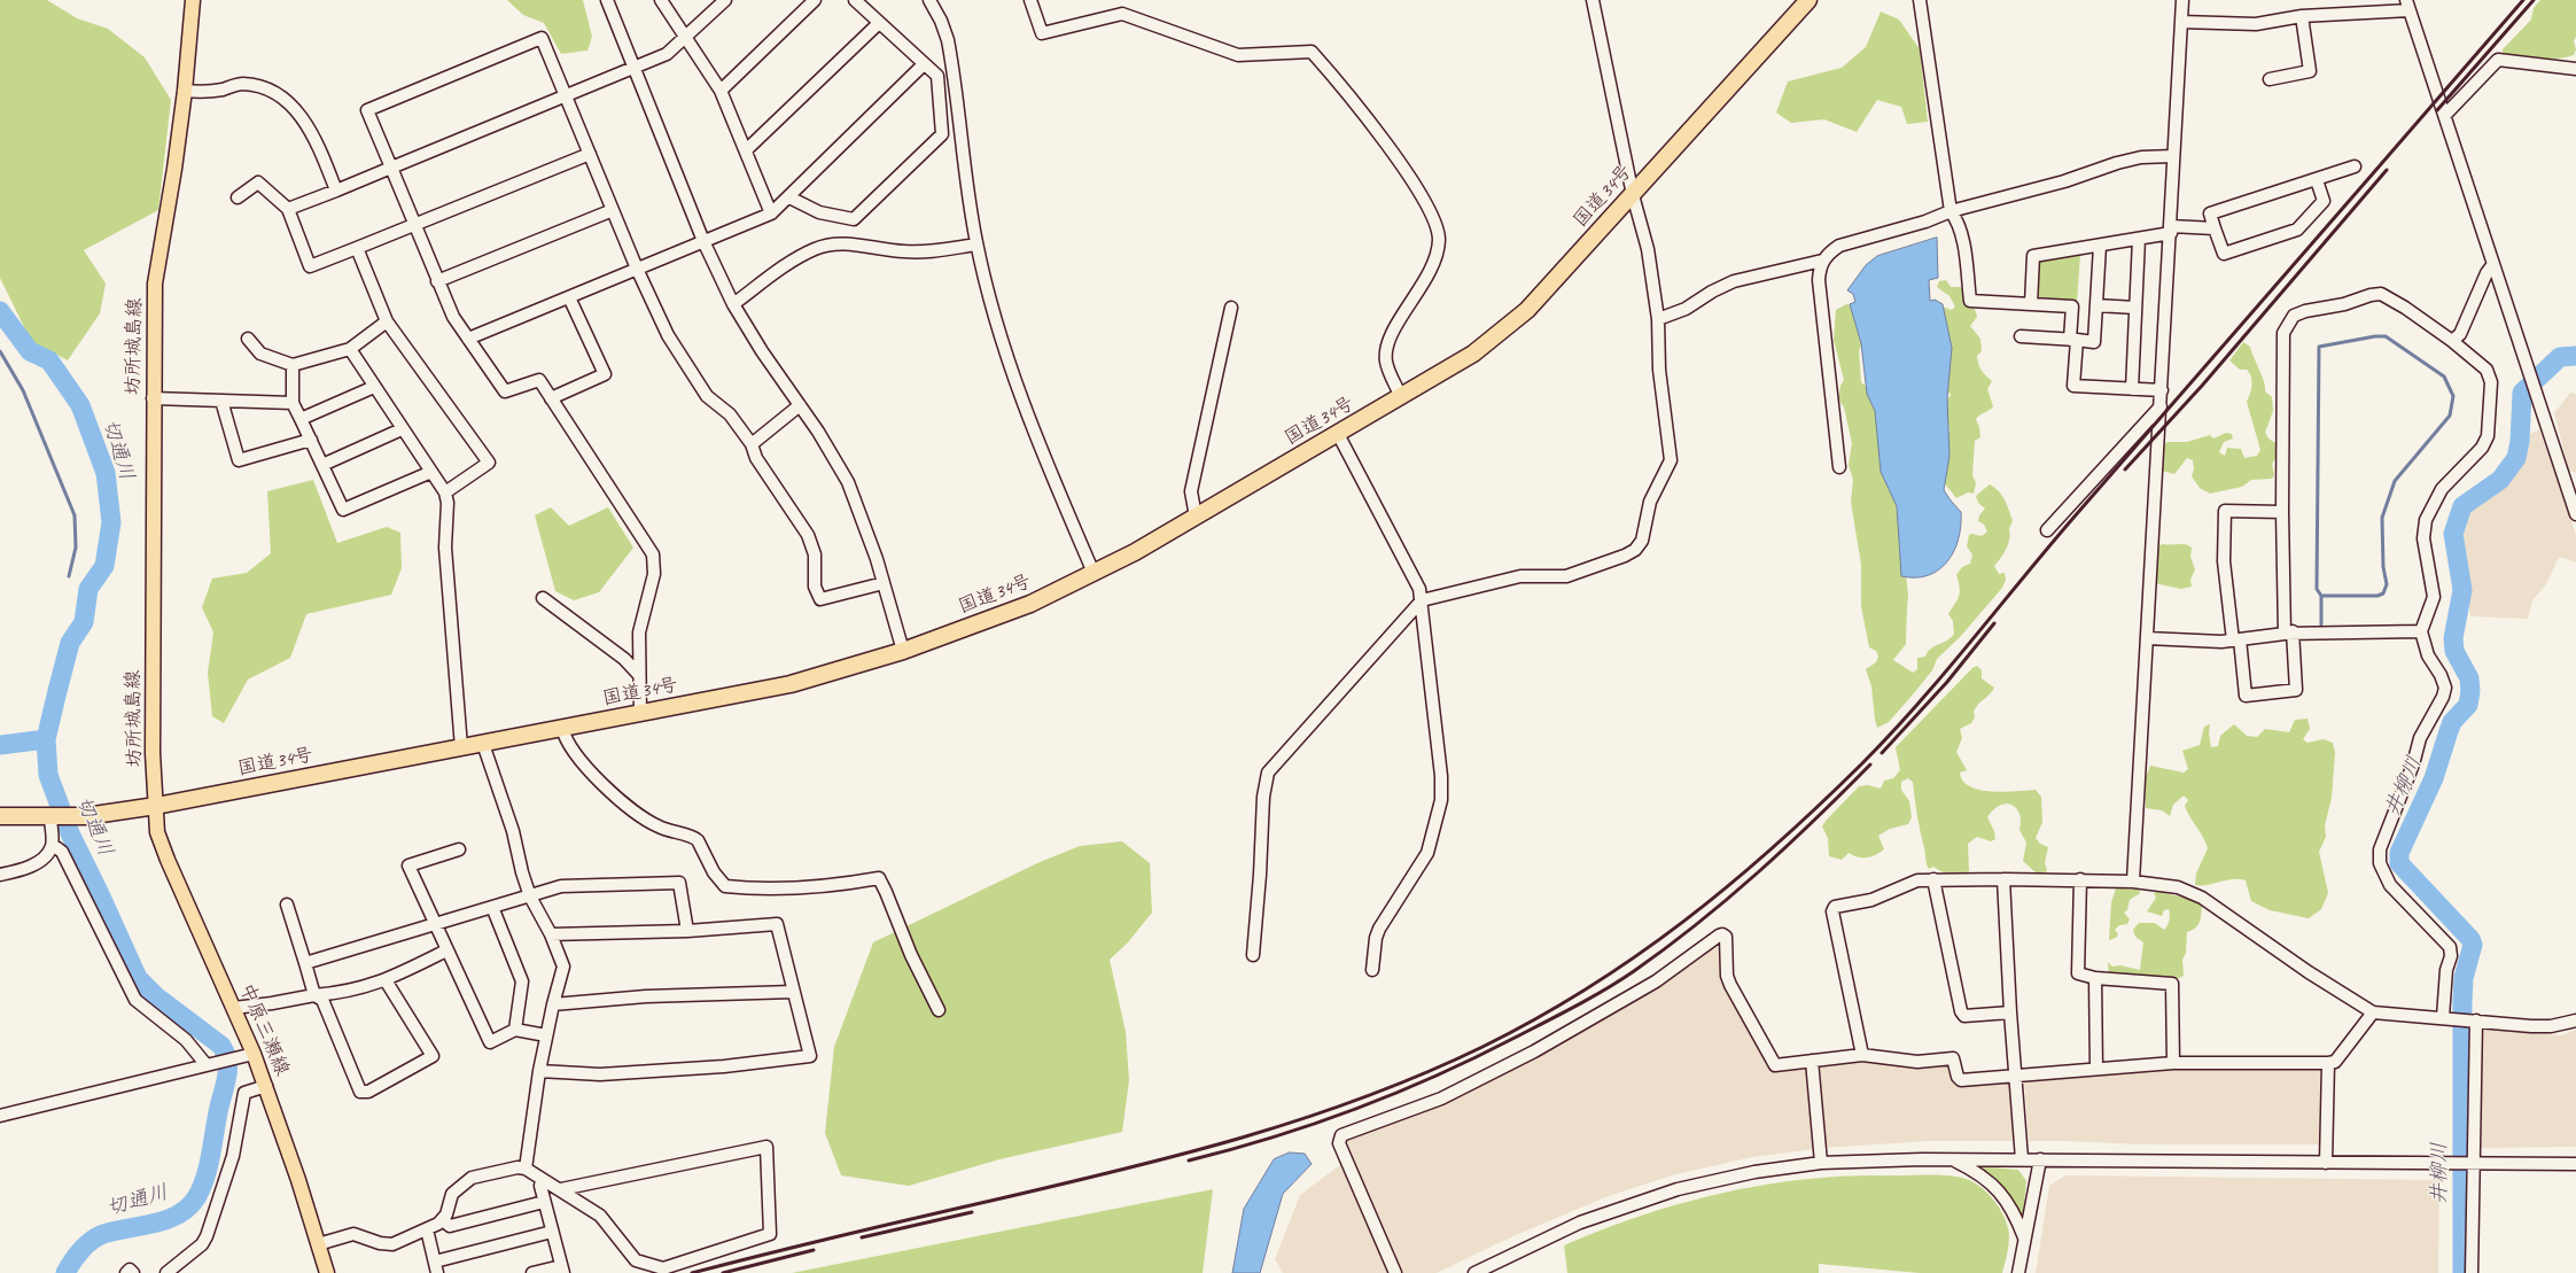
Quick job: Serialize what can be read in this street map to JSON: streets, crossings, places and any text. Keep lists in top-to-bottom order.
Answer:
{
  "streets": {
    "highway": ["国道34号"],
    "main road": ["坊所城島線", "中原三瀬線"]
  },
  "crossings": [
    ["国道34号", "坊所城島線"],
    ["国道34号", "中原三瀬線"],
    ["坊所城島線", "中原三瀬線"]
  ],
  "water": ["切通川", "井柳川"]
}
